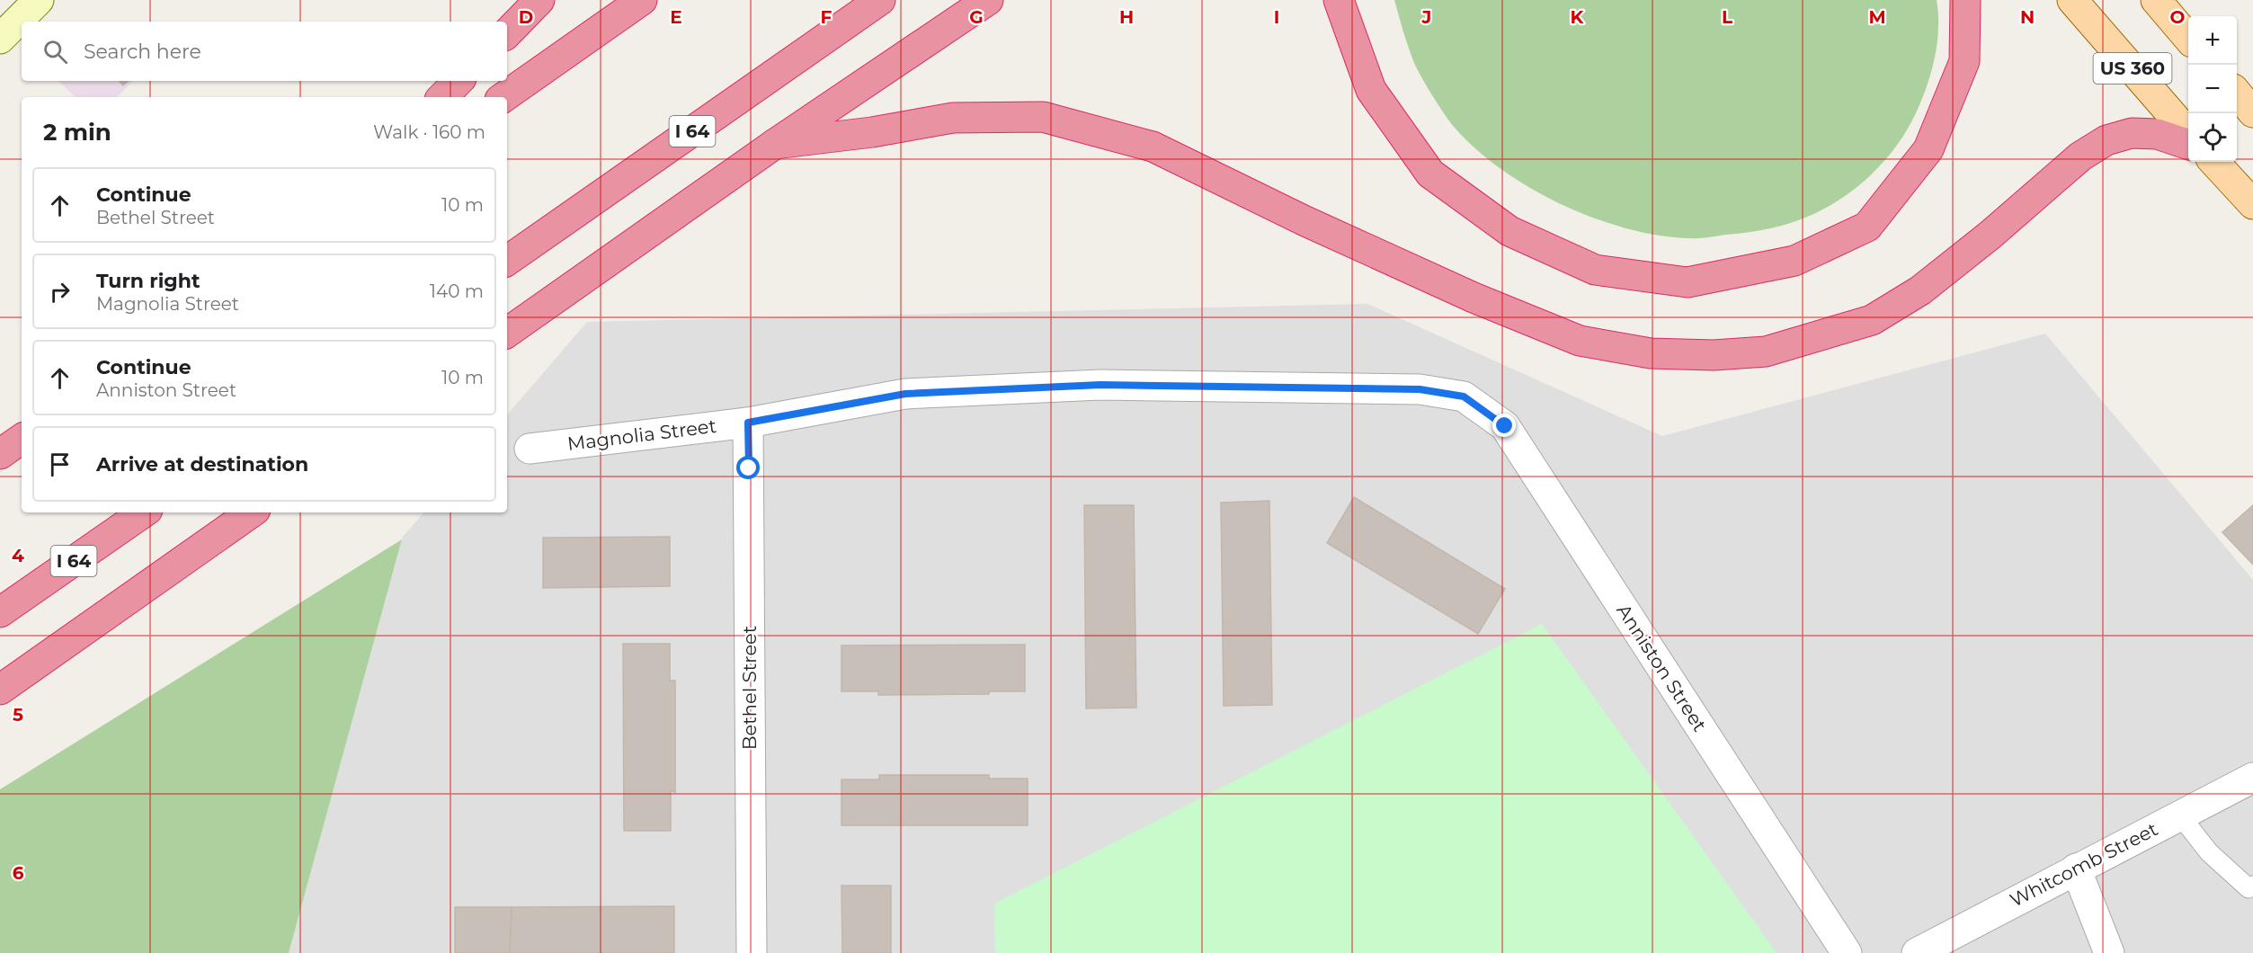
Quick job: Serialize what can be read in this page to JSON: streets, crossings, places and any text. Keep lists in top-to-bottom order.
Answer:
{
  "streets": {
    "highway": ["I 64"],
    "main road": ["US 360"],
    "street": [
      "Magnolia Street",
      "Anniston Street",
      "Bethel Street",
      "Whitcomb Street"
    ]
  },
  "crossings": [
    ["Magnolia Street", "Anniston Street"],
    ["Magnolia Street", "Bethel Street"]
  ],
  "page": {
    "map_buttons": ["+", "−"],
    "search": "Search here",
    "heading": ["2 min", "Walk · 160 m"],
    "list": [
      ["Continue", "Bethel Street", "10 m"],
      ["Turn right", "Magnolia Street", "140 m"],
      ["Continue", "Anniston Street", "10 m"],
      "Arrive at destination"
    ]
  },
  "grid": {
    "columns": [
      "D",
      "E",
      "F",
      "G",
      "H",
      "I",
      "J",
      "K",
      "L",
      "M",
      "N",
      "O"
    ],
    "rows": ["4", "5", "6"]
  }
}
